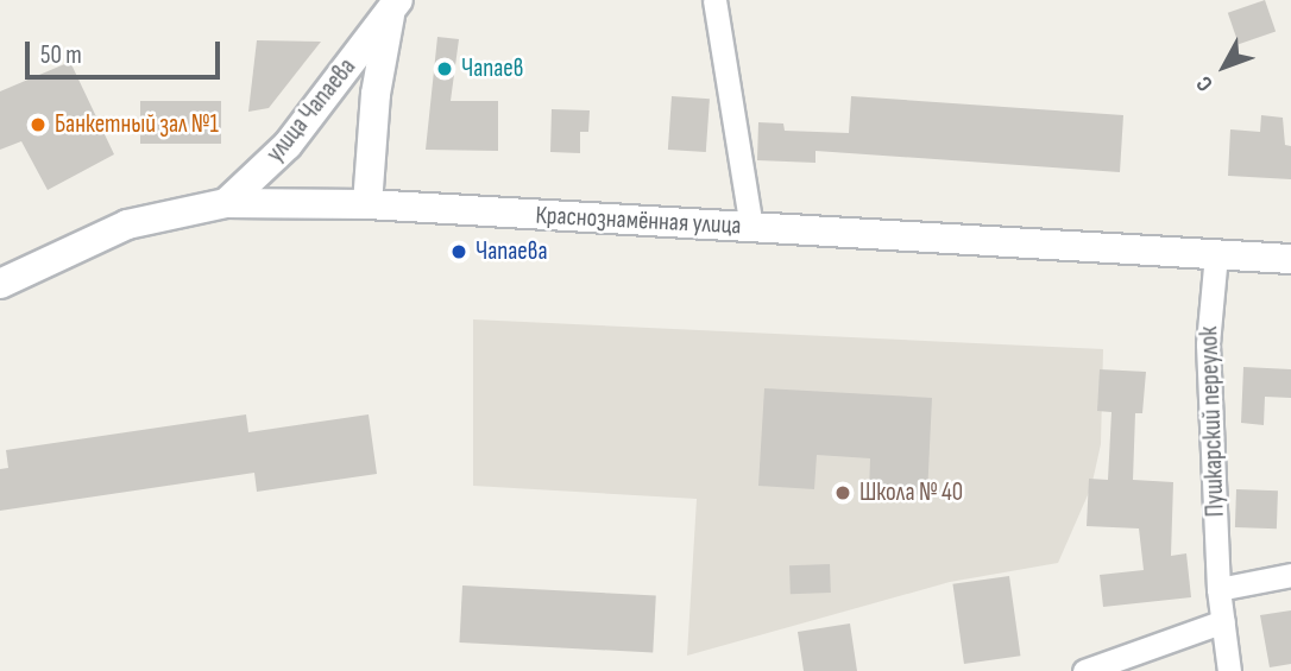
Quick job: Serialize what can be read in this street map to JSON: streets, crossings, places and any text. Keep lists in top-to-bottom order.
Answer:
{
  "streets": {
    "street": ["улица Чапаева", "Краснознамённая улица", "Пушкарский переулок"]
  },
  "crossings": [
    ["улица Чапаева", "Краснознамённая улица"],
    ["Краснознамённая улица", "Пушкарский переулок"]
  ],
  "places": [
    "Чапаев",
    "Банкетный зал №1",
    "Чапаева",
    "Школа № 40"
  ],
  "scale_bar": "50 m",
  "north": "bottom left"
}
